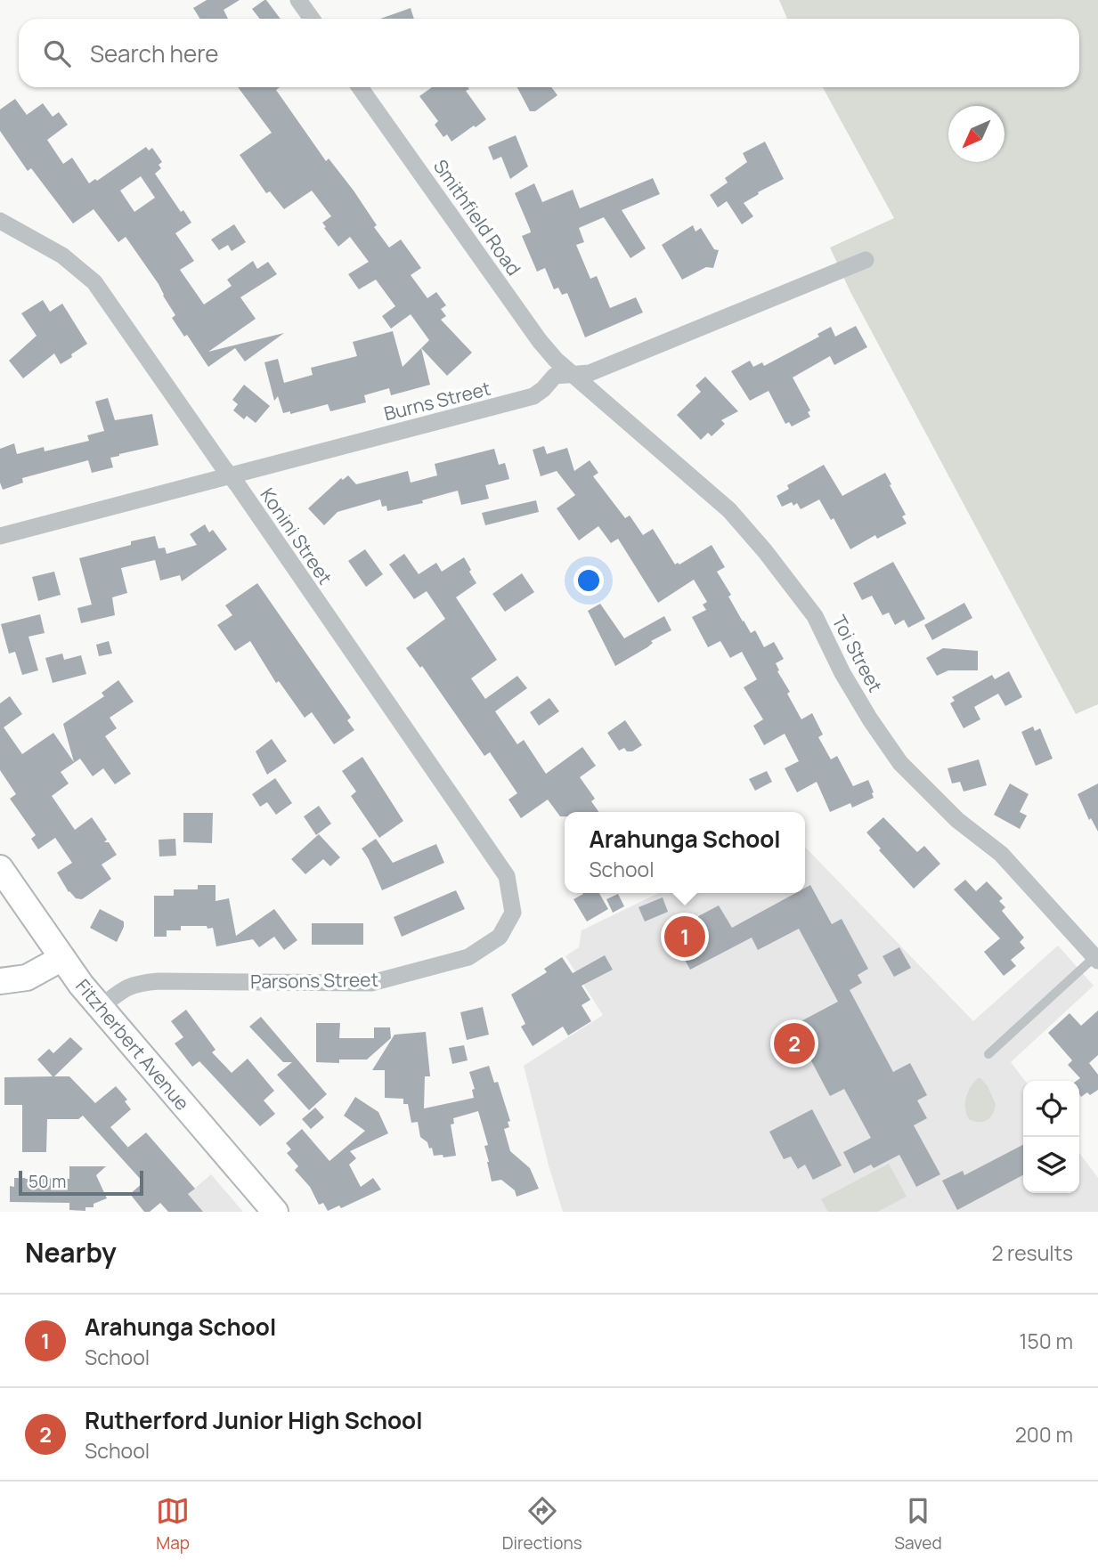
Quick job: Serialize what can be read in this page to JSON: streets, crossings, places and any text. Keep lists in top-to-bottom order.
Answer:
{
  "streets": {
    "main road": ["Fitzherbert Avenue"],
    "street": [
      "Smithfield Road",
      "Burns Street",
      "Konini Street",
      "Toi Street",
      "Parsons Street"
    ]
  },
  "crossings": [
    ["Smithfield Road", "Burns Street"],
    ["Smithfield Road", "Toi Street"],
    ["Burns Street", "Konini Street"],
    ["Burns Street", "Toi Street"],
    ["Konini Street", "Parsons Street"],
    ["Parsons Street", "Fitzherbert Avenue"]
  ],
  "scale_bar": "50 m",
  "north": "bottom left",
  "page": {
    "search": "Search here",
    "popup": ["Arahunga School", "School"],
    "pins": ["1", "2"],
    "scale": "50 m",
    "heading": ["Nearby", "2 results"],
    "list": [
      {
        "mark": "1",
        "name": "Arahunga School",
        "note": "School",
        "value": "150 m"
      },
      {
        "mark": "2",
        "name": "Rutherford Junior High School",
        "note": "School",
        "value": "200 m"
      }
    ],
    "nav": ["Map", "Directions", "Saved"]
  }
}
